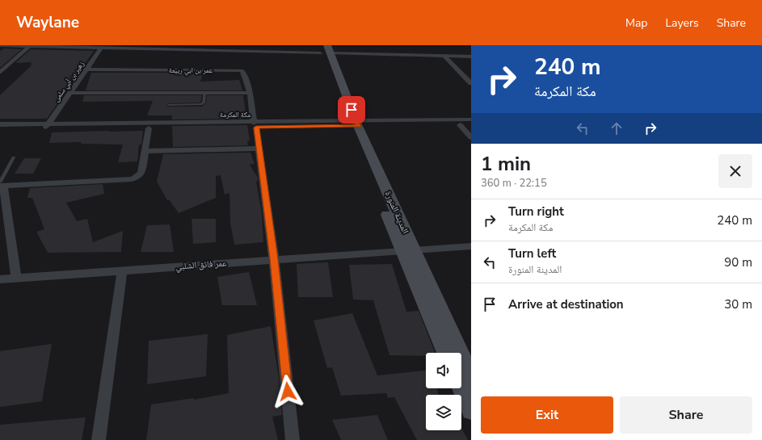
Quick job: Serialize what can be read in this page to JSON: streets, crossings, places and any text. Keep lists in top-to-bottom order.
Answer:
{
  "streets": {
    "main road": ["المدينة المنورة"],
    "street": [
      "عمر بن ابي ربيعة",
      "زهير بن أبي سلمى",
      "مكة المكرمة",
      "عمر فائق الشلبي"
    ]
  },
  "crossings": [
    ["عمر بن ابي ربيعة", "زهير بن أبي سلمى"],
    ["عمر بن ابي ربيعة", "مكة المكرمة"],
    ["عمر بن ابي ربيعة", "عمر فائق الشلبي"],
    ["زهير بن أبي سلمى", "مكة المكرمة"],
    ["مكة المكرمة", "المدينة المنورة"],
    ["المدينة المنورة", "عمر فائق الشلبي"]
  ],
  "page": {
    "header": "Waylane",
    "nav": ["Map", "Layers", "Share"],
    "turn": ["240 m", "مكة المكرمة"],
    "heading": ["1 min", "360 m · 22:15"],
    "list": [
      {
        "name": "Turn right",
        "note": "مكة المكرمة",
        "value": "240 m"
      },
      {
        "name": "Turn left",
        "note": "المدينة المنورة",
        "value": "90 m"
      },
      {
        "name": "Arrive at destination",
        "value": "30 m"
      }
    ],
    "buttons": ["Exit", "Share"]
  }
}
